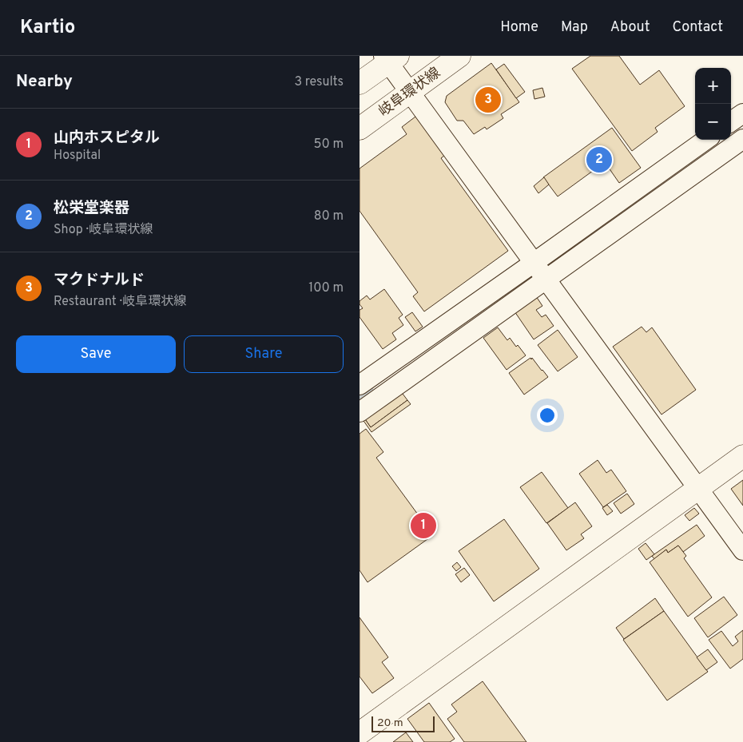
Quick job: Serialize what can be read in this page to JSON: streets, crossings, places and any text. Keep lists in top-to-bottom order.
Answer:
{
  "streets": {
    "street": ["岐阜環状線"]
  },
  "scale_bar": "20 m",
  "page": {
    "header": "Kartio",
    "nav": [
      "Home",
      "Map",
      "About",
      "Contact"
    ],
    "heading": ["Nearby", "3 results"],
    "map_buttons": ["+", "−"],
    "pins": ["3", "2", "1"],
    "list": [
      {
        "mark": "1",
        "name": "山内ホスピタル",
        "note": "Hospital",
        "value": "50 m"
      },
      {
        "mark": "2",
        "name": "松栄堂楽器",
        "note": "Shop · 岐阜環状線",
        "value": "80 m"
      },
      {
        "mark": "3",
        "name": "マクドナルド",
        "note": "Restaurant · 岐阜環状線",
        "value": "100 m"
      }
    ],
    "buttons": ["Save", "Share"],
    "scale": "20 m"
  }
}
